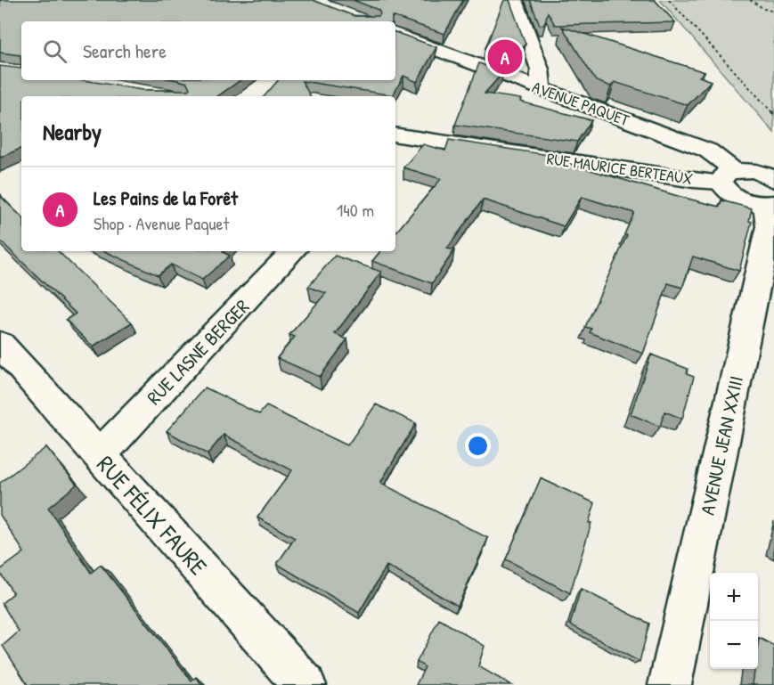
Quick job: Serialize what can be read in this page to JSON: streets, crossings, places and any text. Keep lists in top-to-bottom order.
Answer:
{
  "streets": {
    "street": [
      "AVENUE PAQUET",
      "RUE MAURICE BERTEAUX",
      "RUE LASNE BERGER",
      "AVENUE JEAN XXIII",
      "RUE FÉLIX FAURE"
    ]
  },
  "crossings": [
    ["AVENUE PAQUET", "RUE MAURICE BERTEAUX"],
    ["AVENUE PAQUET", "AVENUE JEAN XXIII"],
    ["RUE MAURICE BERTEAUX", "AVENUE JEAN XXIII"],
    ["RUE LASNE BERGER", "RUE FÉLIX FAURE"]
  ],
  "page": {
    "search": "Search here",
    "pins": "A",
    "heading": "Nearby",
    "list": [
      {
        "mark": "A",
        "name": "Les Pains de la Forêt",
        "note": "Shop · Avenue Paquet",
        "value": "140 m"
      }
    ],
    "map_buttons": ["+", "−"]
  }
}
